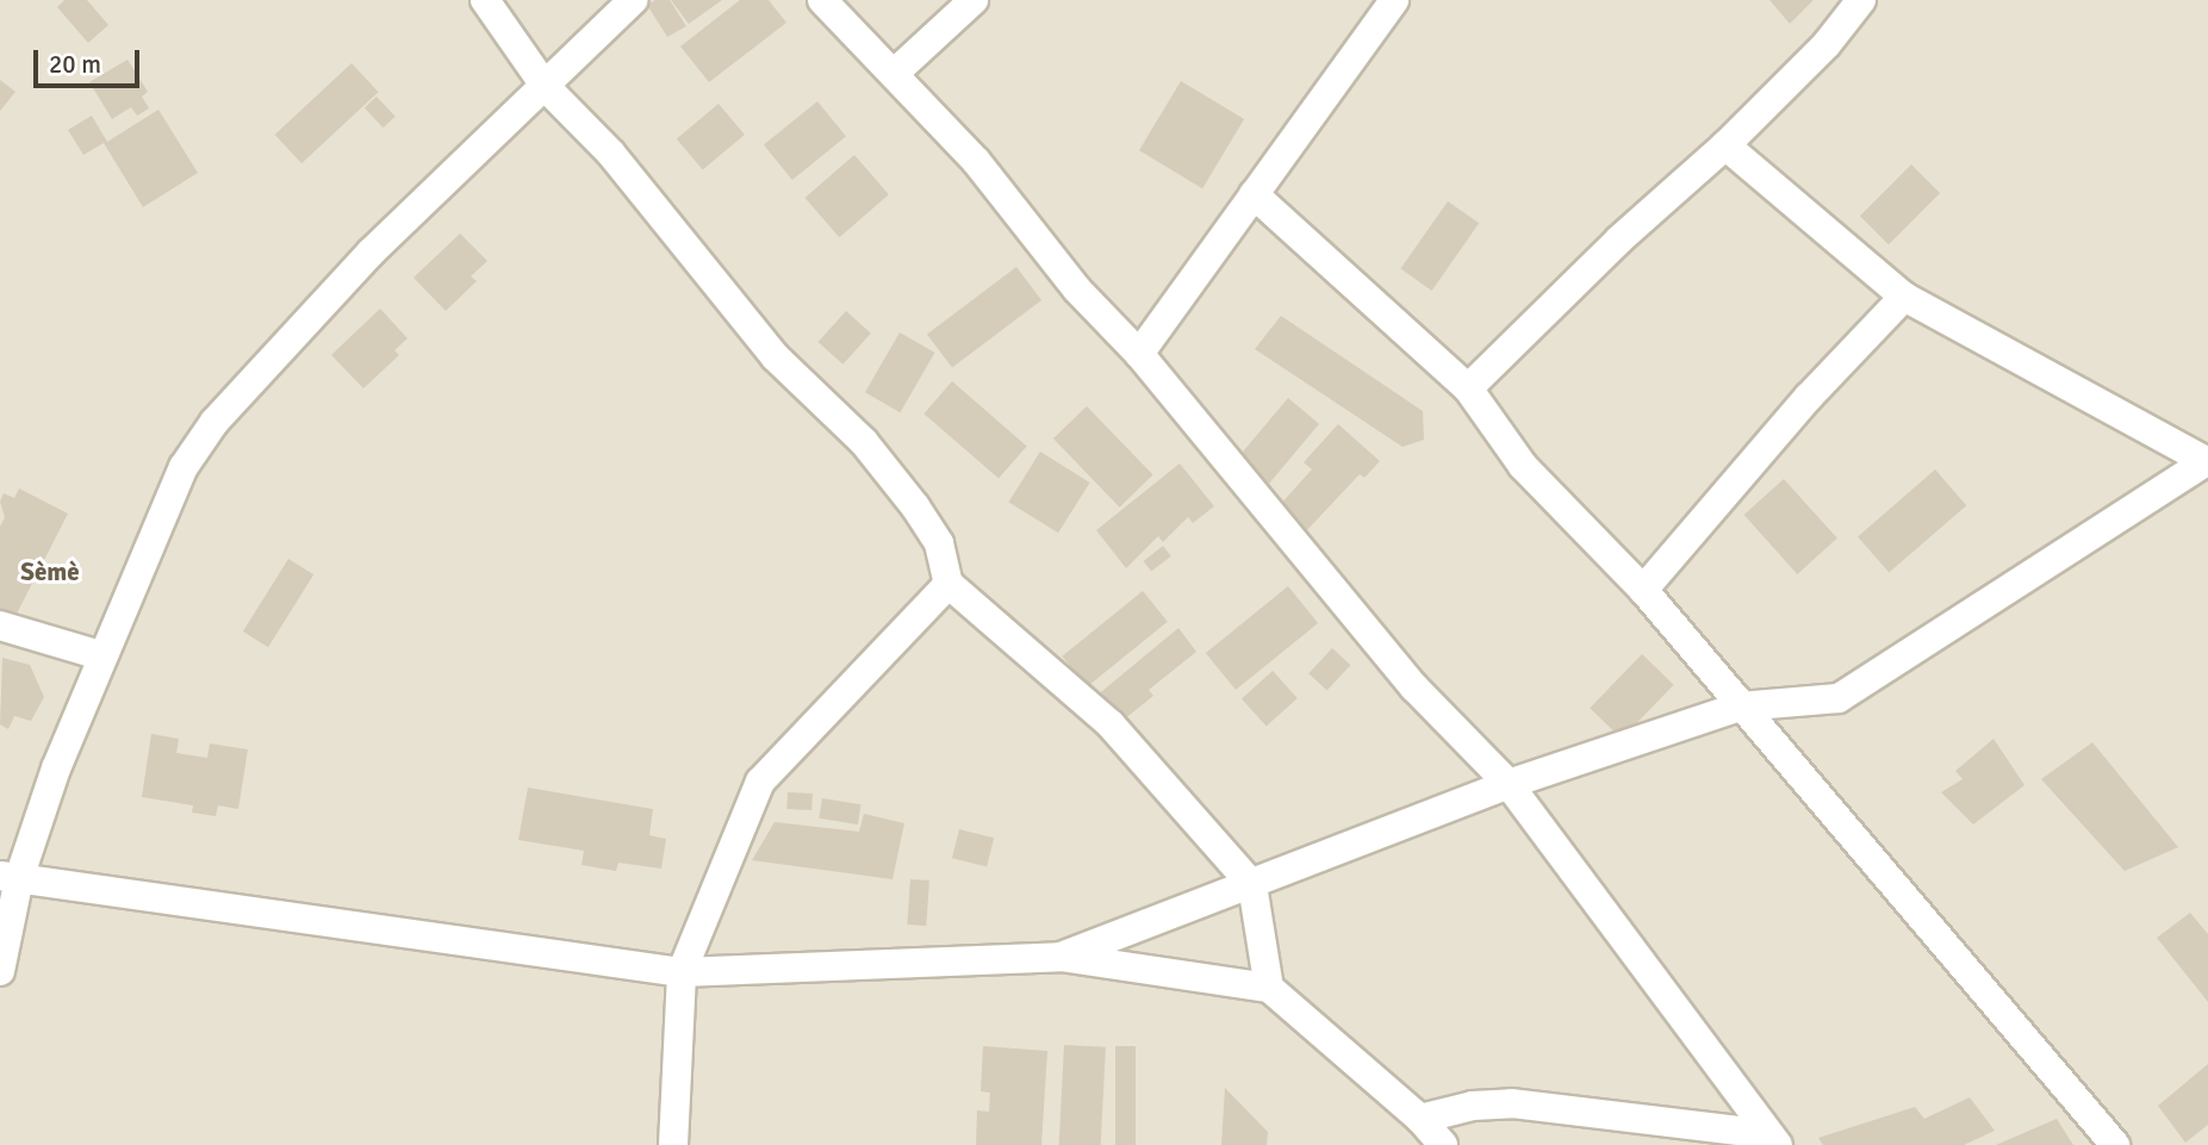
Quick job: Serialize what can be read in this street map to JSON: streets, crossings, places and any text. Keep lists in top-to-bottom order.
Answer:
{
  "districts": ["Sèmè"],
  "scale_bar": "20 m"
}
